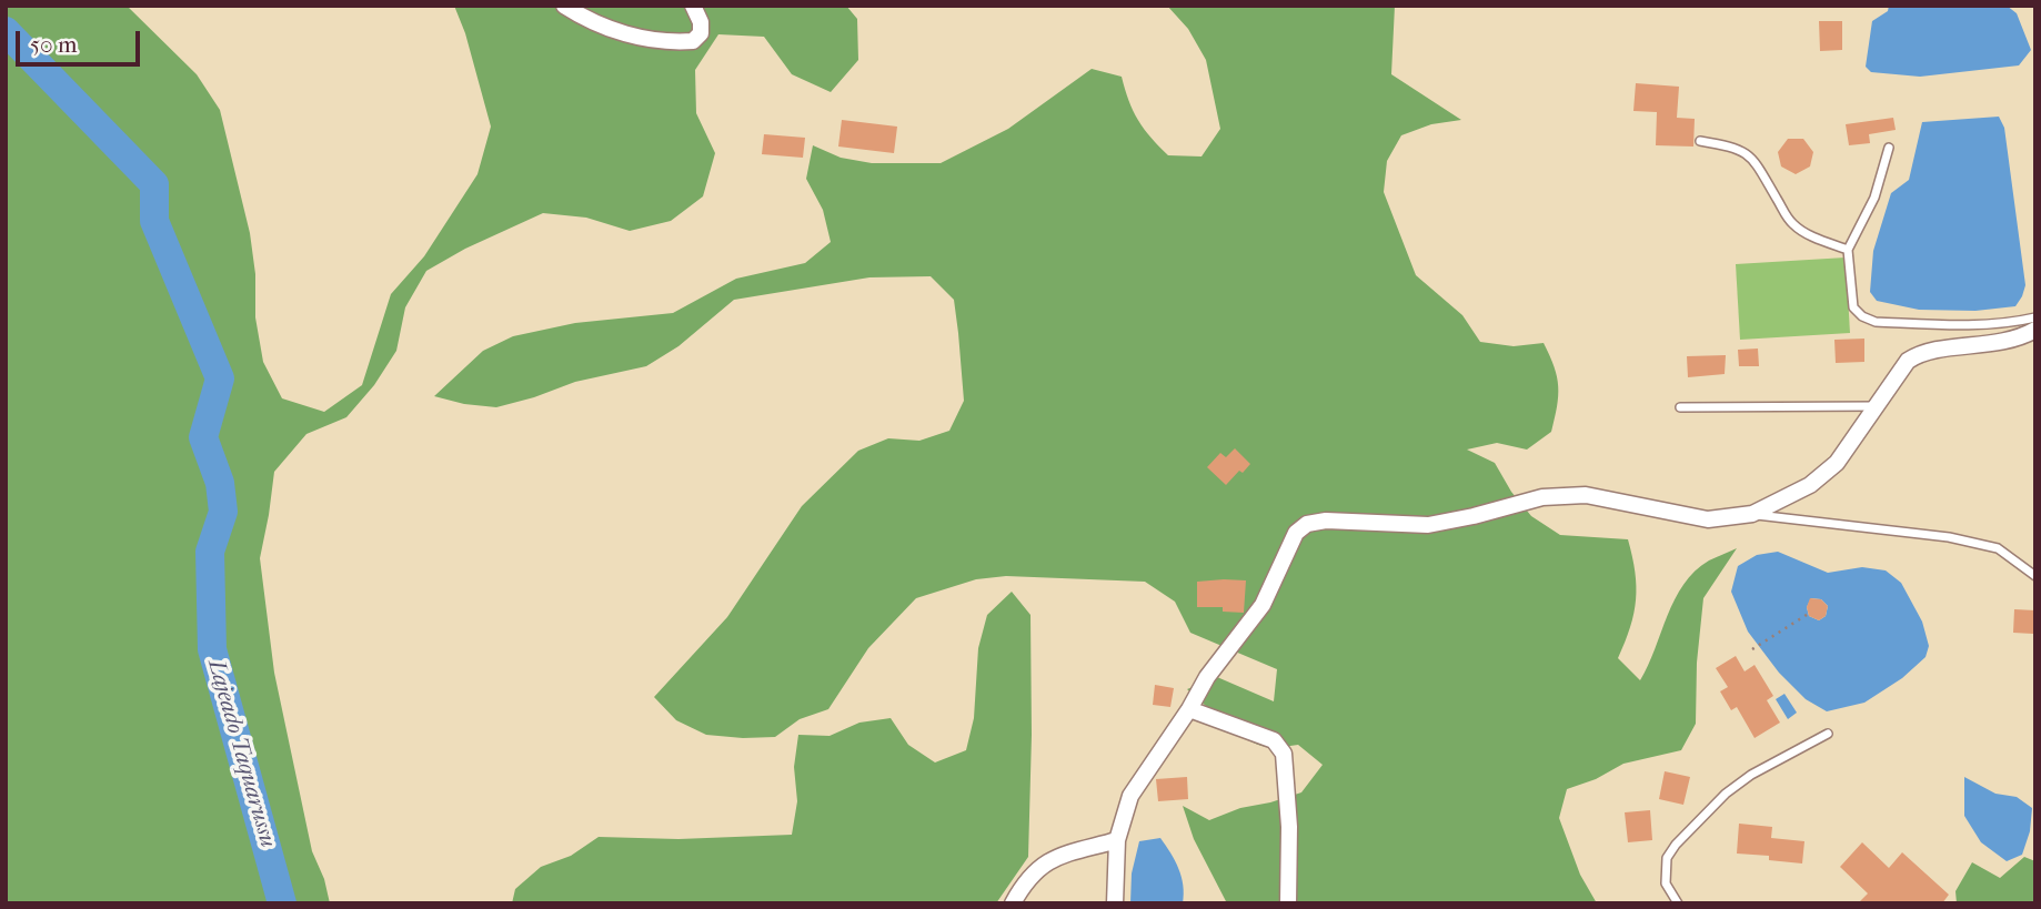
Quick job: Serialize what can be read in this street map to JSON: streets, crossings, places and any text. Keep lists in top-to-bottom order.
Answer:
{
  "water": ["Lajeado Taquarussu"],
  "scale_bar": "50 m"
}
